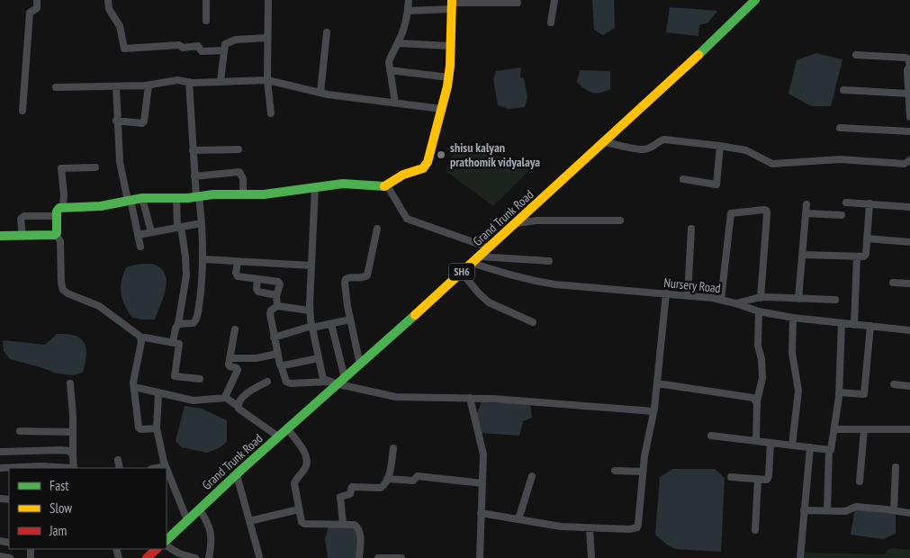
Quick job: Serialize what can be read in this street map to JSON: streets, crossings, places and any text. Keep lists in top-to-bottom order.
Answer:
{
  "streets": {
    "main road": ["Grand Trunk Road", "SH6"],
    "street": ["Nursery Road"]
  },
  "crossings": [
    ["Grand Trunk Road", "Nursery Road"]
  ],
  "places": ["shisu kalyan prathomik vidyalaya"],
  "legend": ["Fast", "Slow", "Jam"]
}
